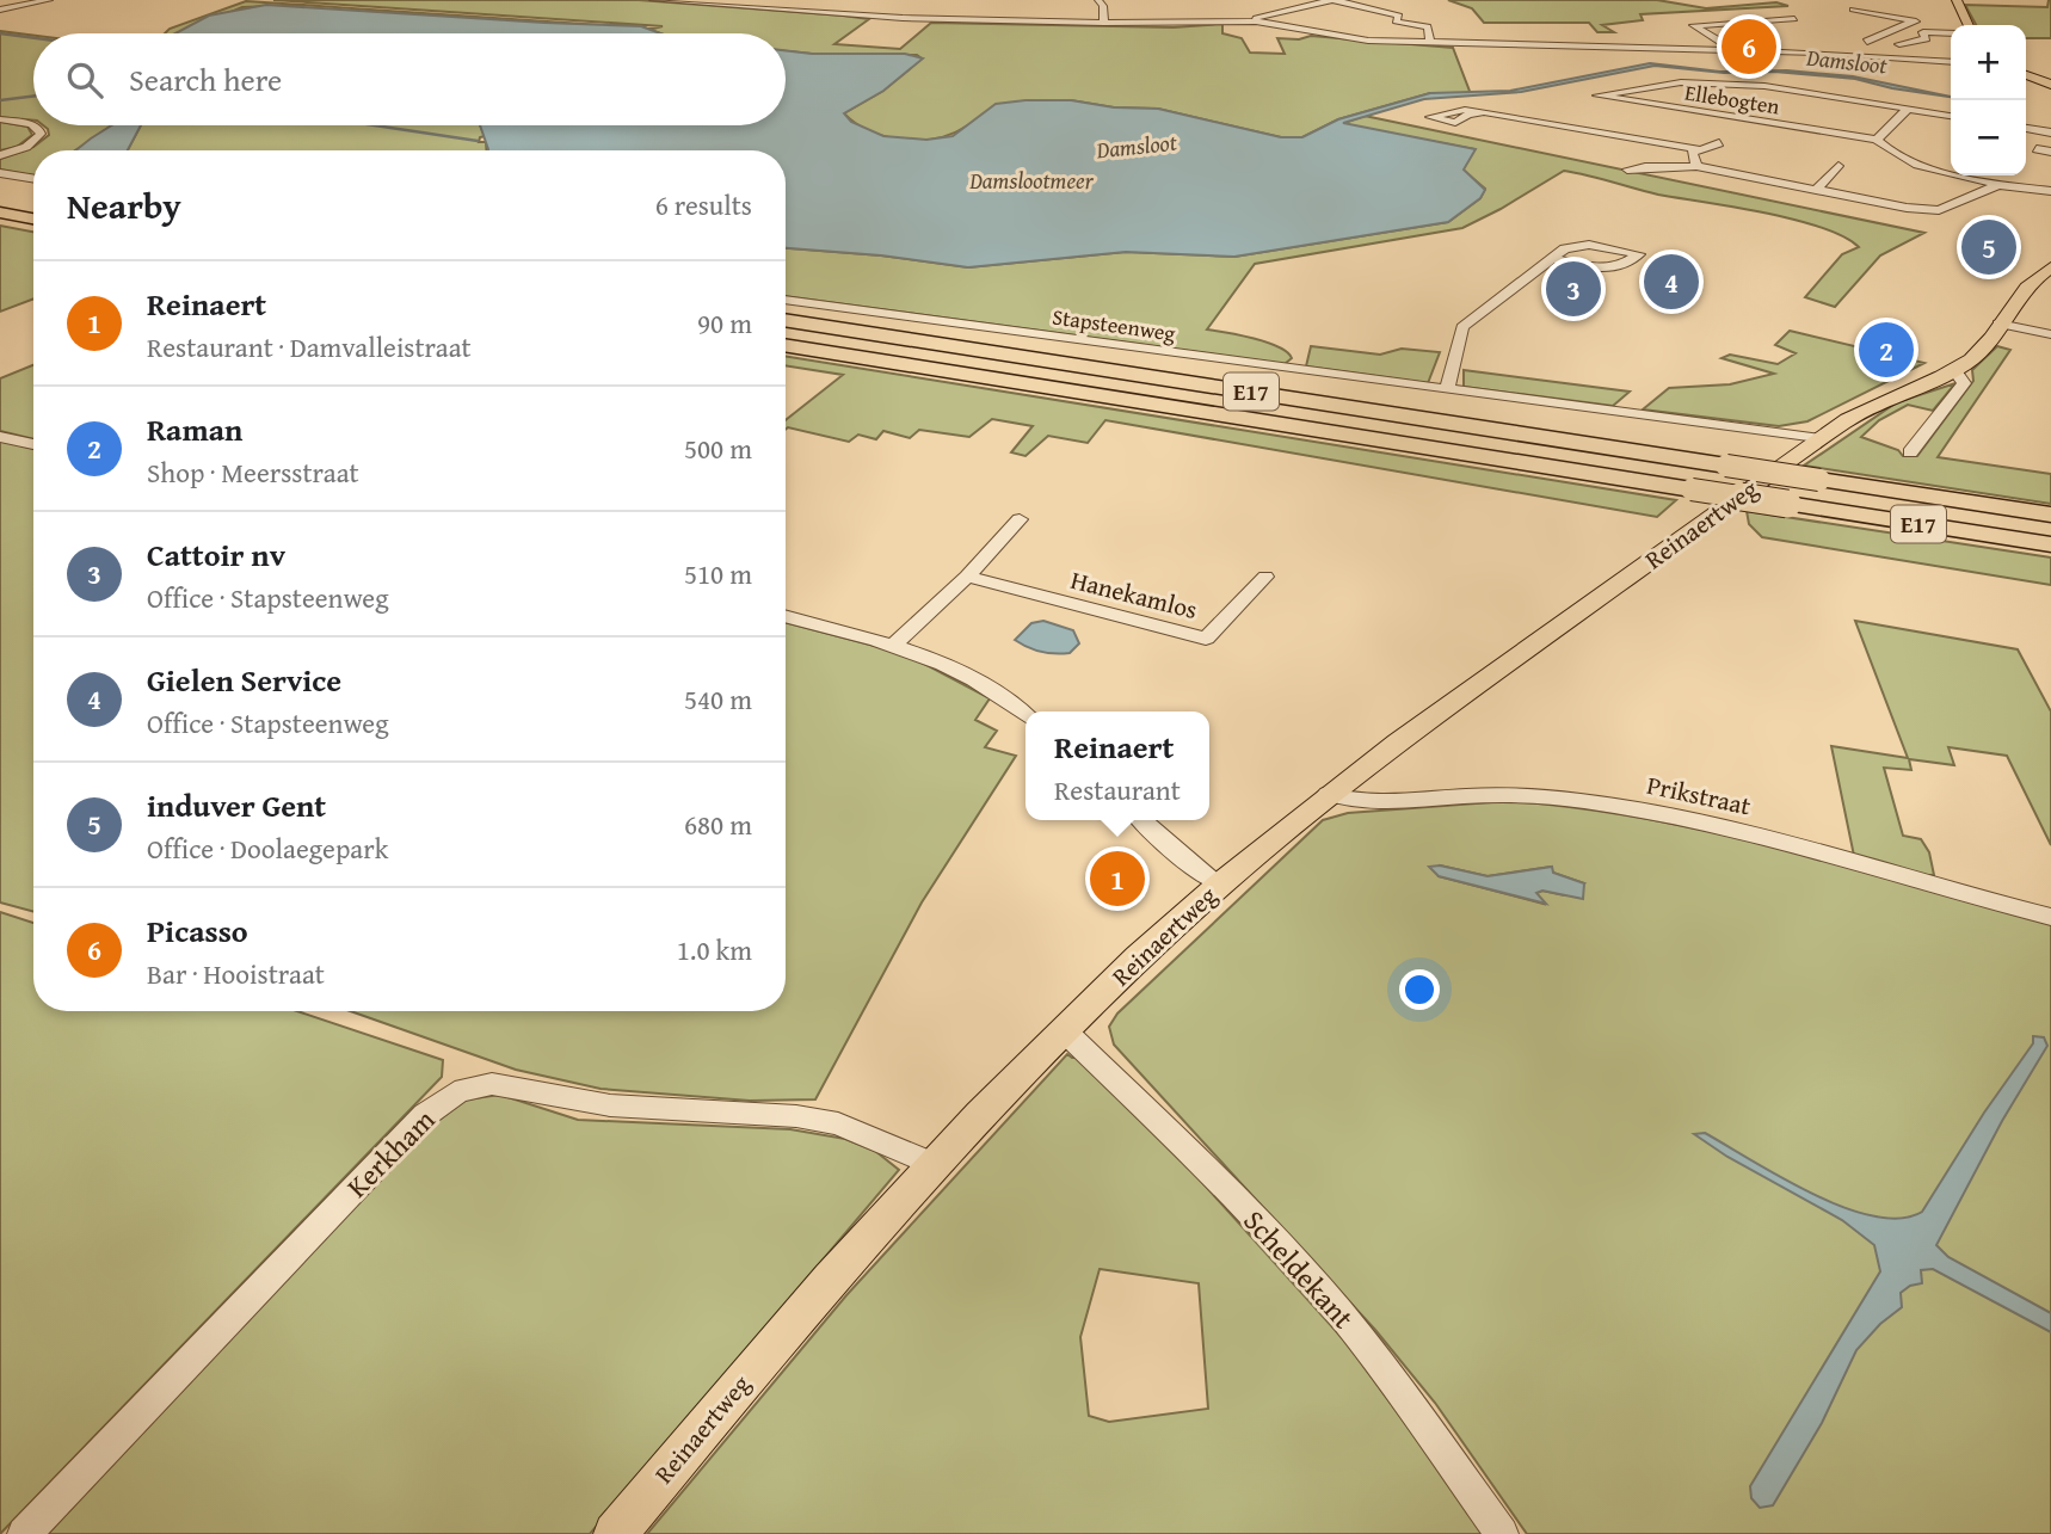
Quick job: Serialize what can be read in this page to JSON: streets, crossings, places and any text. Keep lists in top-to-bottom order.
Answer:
{
  "streets": {
    "highway": ["E17"],
    "main road": ["Reinaertweg"],
    "street": [
      "Ellebogten",
      "Stapsteenweg",
      "Hanekamlos",
      "Prikstraat",
      "Kerkham",
      "Scheldekant"
    ]
  },
  "crossings": [
    ["Stapsteenweg", "Reinaertweg"],
    ["Reinaertweg", "Prikstraat"],
    ["Reinaertweg", "Kerkham"],
    ["Reinaertweg", "Scheldekant"]
  ],
  "water": ["Damsloot", "Damslootmeer"],
  "page": {
    "pins": [
      "6",
      "5",
      "4",
      "3",
      "2",
      "1"
    ],
    "map_buttons": ["+", "−"],
    "search": "Search here",
    "heading": ["Nearby", "6 results"],
    "list": [
      {
        "mark": "1",
        "name": "Reinaert",
        "note": "Restaurant · Damvalleistraat",
        "value": "90 m"
      },
      {
        "mark": "2",
        "name": "Raman",
        "note": "Shop · Meersstraat",
        "value": "500 m"
      },
      {
        "mark": "3",
        "name": "Cattoir nv",
        "note": "Office · Stapsteenweg",
        "value": "510 m"
      },
      {
        "mark": "4",
        "name": "Gielen Service",
        "note": "Office · Stapsteenweg",
        "value": "540 m"
      },
      {
        "mark": "5",
        "name": "induver Gent",
        "note": "Office · Doolaegepark",
        "value": "680 m"
      },
      {
        "mark": "6",
        "name": "Picasso",
        "note": "Bar · Hooistraat",
        "value": "1.0 km"
      }
    ],
    "popup": ["Reinaert", "Restaurant"]
  }
}
